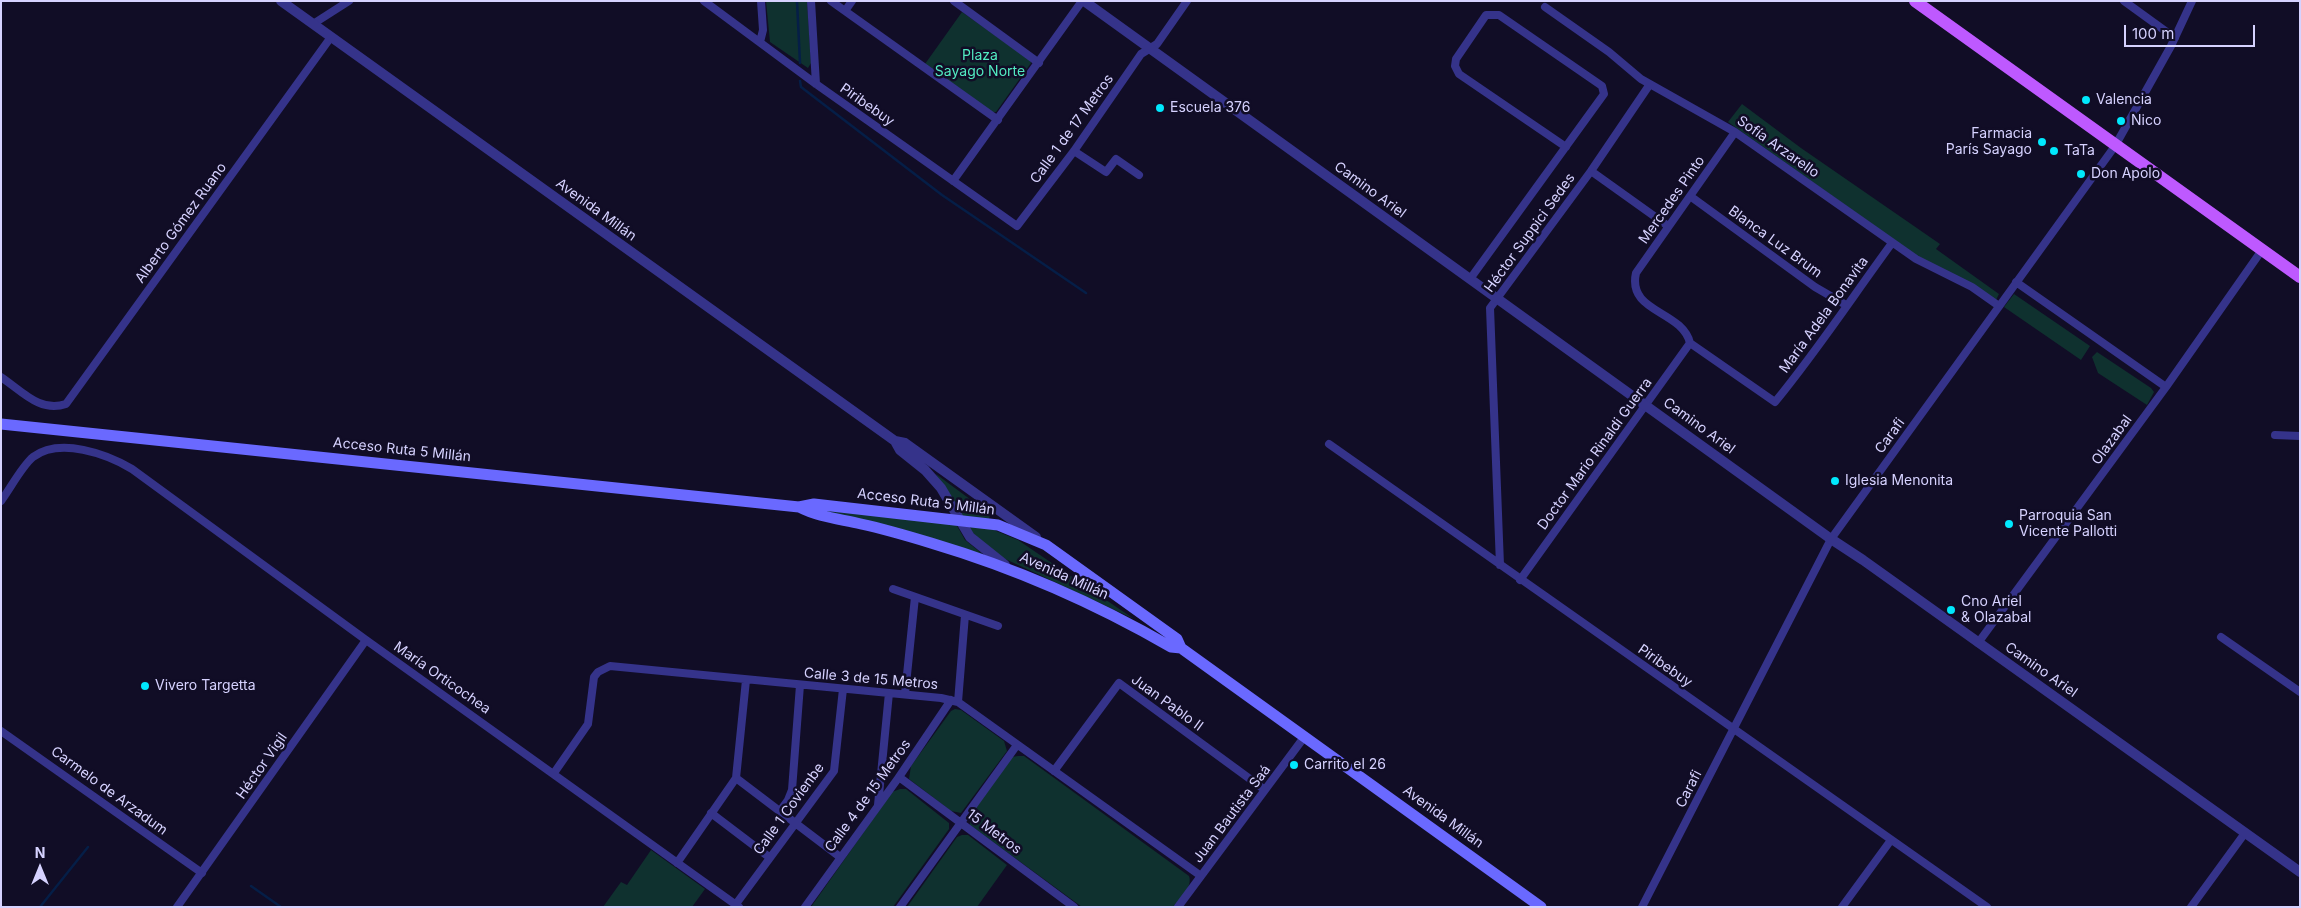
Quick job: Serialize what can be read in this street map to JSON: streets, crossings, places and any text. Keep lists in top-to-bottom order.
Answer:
{
  "streets": {
    "main road": ["Avenida Millán", "Acceso Ruta 5 Millán"],
    "street": [
      "Piribebuy",
      "Calle 1 de 17 Metros",
      "Sofía Arzarello",
      "Camino Ariel",
      "Mercedes Pinto",
      "Alberto Gómez Ruano",
      "Héctor Suppici Sedes",
      "Blanca Luz Brum",
      "María Adela Bonavita",
      "Carafi",
      "Olazabal",
      "Doctor Mario Rinaldi Guerra",
      "María Orticochea",
      "Calle 3 de 15 Metros",
      "Juan Pablo II",
      "Héctor Vigil",
      "Carmelo de Arzadum",
      "Calle 4 de 15 Metros",
      "Calle 1 Covienbe",
      "Juan Bautista Saá",
      "15 Metros"
    ]
  },
  "crossings": [
    ["Piribebuy", "Calle 1 de 17 Metros"],
    ["Piribebuy", "Héctor Suppici Sedes"],
    ["Piribebuy", "Carafi"],
    ["Piribebuy", "Doctor Mario Rinaldi Guerra"],
    ["Calle 1 de 17 Metros", "Camino Ariel"],
    ["Sofía Arzarello", "Mercedes Pinto"],
    ["Sofía Arzarello", "Héctor Suppici Sedes"],
    ["Sofía Arzarello", "María Adela Bonavita"],
    ["Sofía Arzarello", "Carafi"],
    ["Camino Ariel", "Héctor Suppici Sedes"],
    ["Camino Ariel", "Carafi"],
    ["Camino Ariel", "Olazabal"],
    ["Camino Ariel", "Doctor Mario Rinaldi Guerra"],
    ["Mercedes Pinto", "Blanca Luz Brum"],
    ["Mercedes Pinto", "María Adela Bonavita"],
    ["Mercedes Pinto", "Doctor Mario Rinaldi Guerra"],
    ["Avenida Millán", "Alberto Gómez Ruano"],
    ["Avenida Millán", "Acceso Ruta 5 Millán"],
    ["Avenida Millán", "Juan Bautista Saá"],
    ["Blanca Luz Brum", "María Adela Bonavita"],
    ["María Adela Bonavita", "Doctor Mario Rinaldi Guerra"],
    ["María Orticochea", "Calle 3 de 15 Metros"],
    ["María Orticochea", "Héctor Vigil"],
    ["María Orticochea", "Calle 1 Covienbe"],
    ["Calle 3 de 15 Metros", "Juan Pablo II"],
    ["Calle 3 de 15 Metros", "Calle 4 de 15 Metros"],
    ["Calle 3 de 15 Metros", "Calle 1 Covienbe"],
    ["Calle 3 de 15 Metros", "Juan Bautista Saá"],
    ["Juan Pablo II", "Juan Bautista Saá"],
    ["Héctor Vigil", "Carmelo de Arzadum"],
    ["Calle 4 de 15 Metros", "15 Metros"]
  ],
  "parks": ["Plaza Sayago Norte"],
  "places": [
    "Valencia",
    "Escuela 376",
    "Nico",
    "Farmacia París Sayago",
    "TaTa",
    "Don Apolo",
    "Iglesia Menonita",
    "Parroquia San Vicente Pallotti",
    "Cno Ariel & Olazabal",
    "Vivero Targetta",
    "Carrito el 26"
  ],
  "scale_bar": "100 m",
  "north": "top"
}
